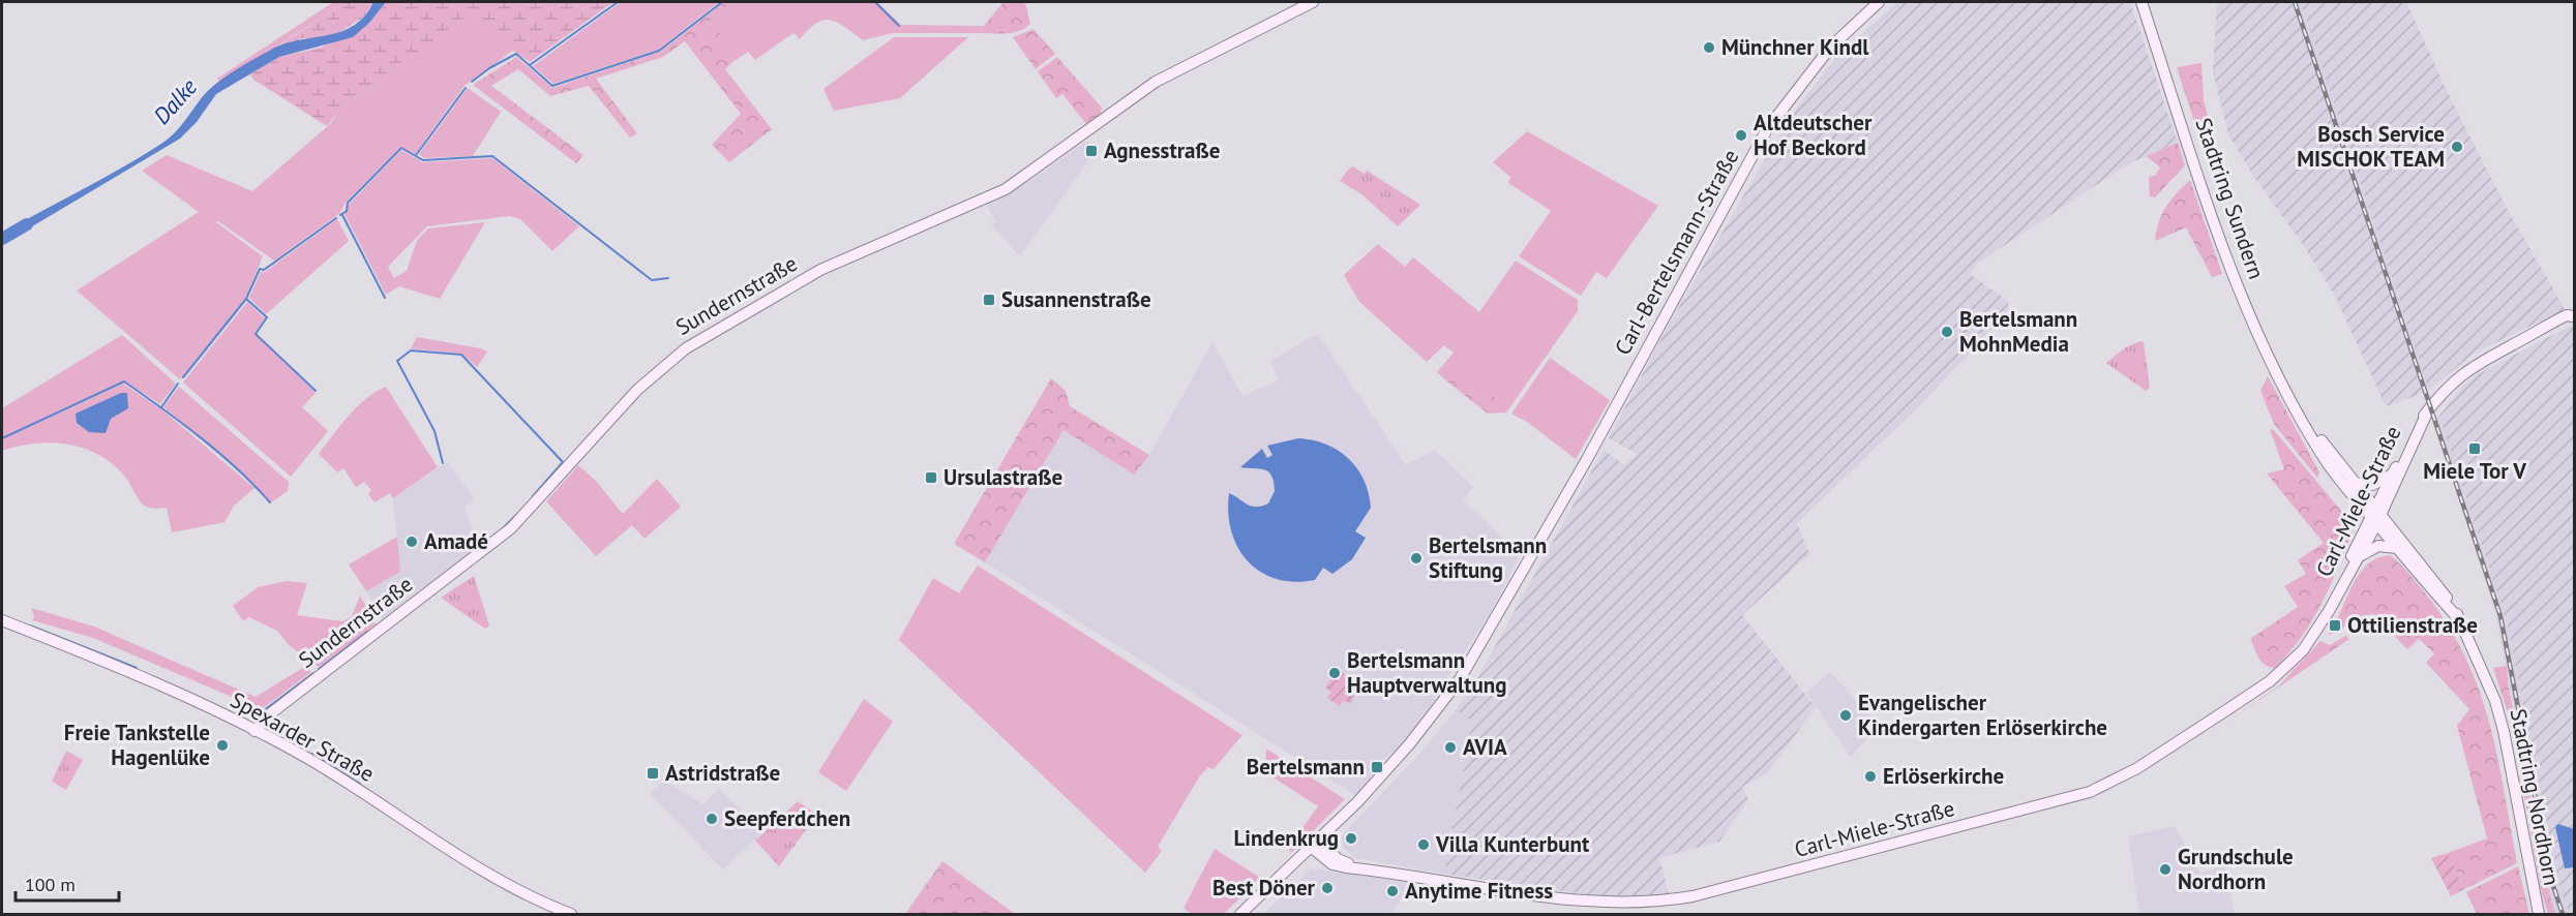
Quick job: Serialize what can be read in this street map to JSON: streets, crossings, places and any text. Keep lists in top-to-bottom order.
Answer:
{
  "streets": {
    "main road": [
      "Stadtring Sundern",
      "Carl-Bertelsmann-Straße",
      "Sundernstraße",
      "Carl-Miele-Straße",
      "Spexarder Straße",
      "Stadtring Nordhorn"
    ]
  },
  "crossings": [
    ["Stadtring Sundern", "Carl-Miele-Straße"],
    ["Stadtring Sundern", "Stadtring Nordhorn"],
    ["Carl-Bertelsmann-Straße", "Carl-Miele-Straße"],
    ["Sundernstraße", "Spexarder Straße"],
    ["Carl-Miele-Straße", "Stadtring Nordhorn"]
  ],
  "water": ["Dalke"],
  "places": {
    "other": [
      "Münchner Kindl",
      "Altdeutscher Hof Beckord",
      "Bosch Service MISCHOK TEAM",
      "Bertelsmann MohnMedia",
      "Amadé",
      "Bertelsmann Stiftung",
      "Bertelsmann Hauptverwaltung",
      "Evangelischer Kindergarten Erlöserkirche",
      "Freie Tankstelle Hagenlüke",
      "AVIA",
      "Erlöserkirche",
      "Seepferdchen",
      "Lindenkrug",
      "Villa Kunterbunt",
      "Grundschule Nordhorn",
      "Best Döner",
      "Anytime Fitness"
    ],
    "transit": [
      "Agnesstraße",
      "Susannenstraße",
      "Miele Tor V",
      "Ursulastraße",
      "Ottilienstraße",
      "Bertelsmann",
      "Astridstraße"
    ]
  },
  "scale_bar": "100 m"
}
